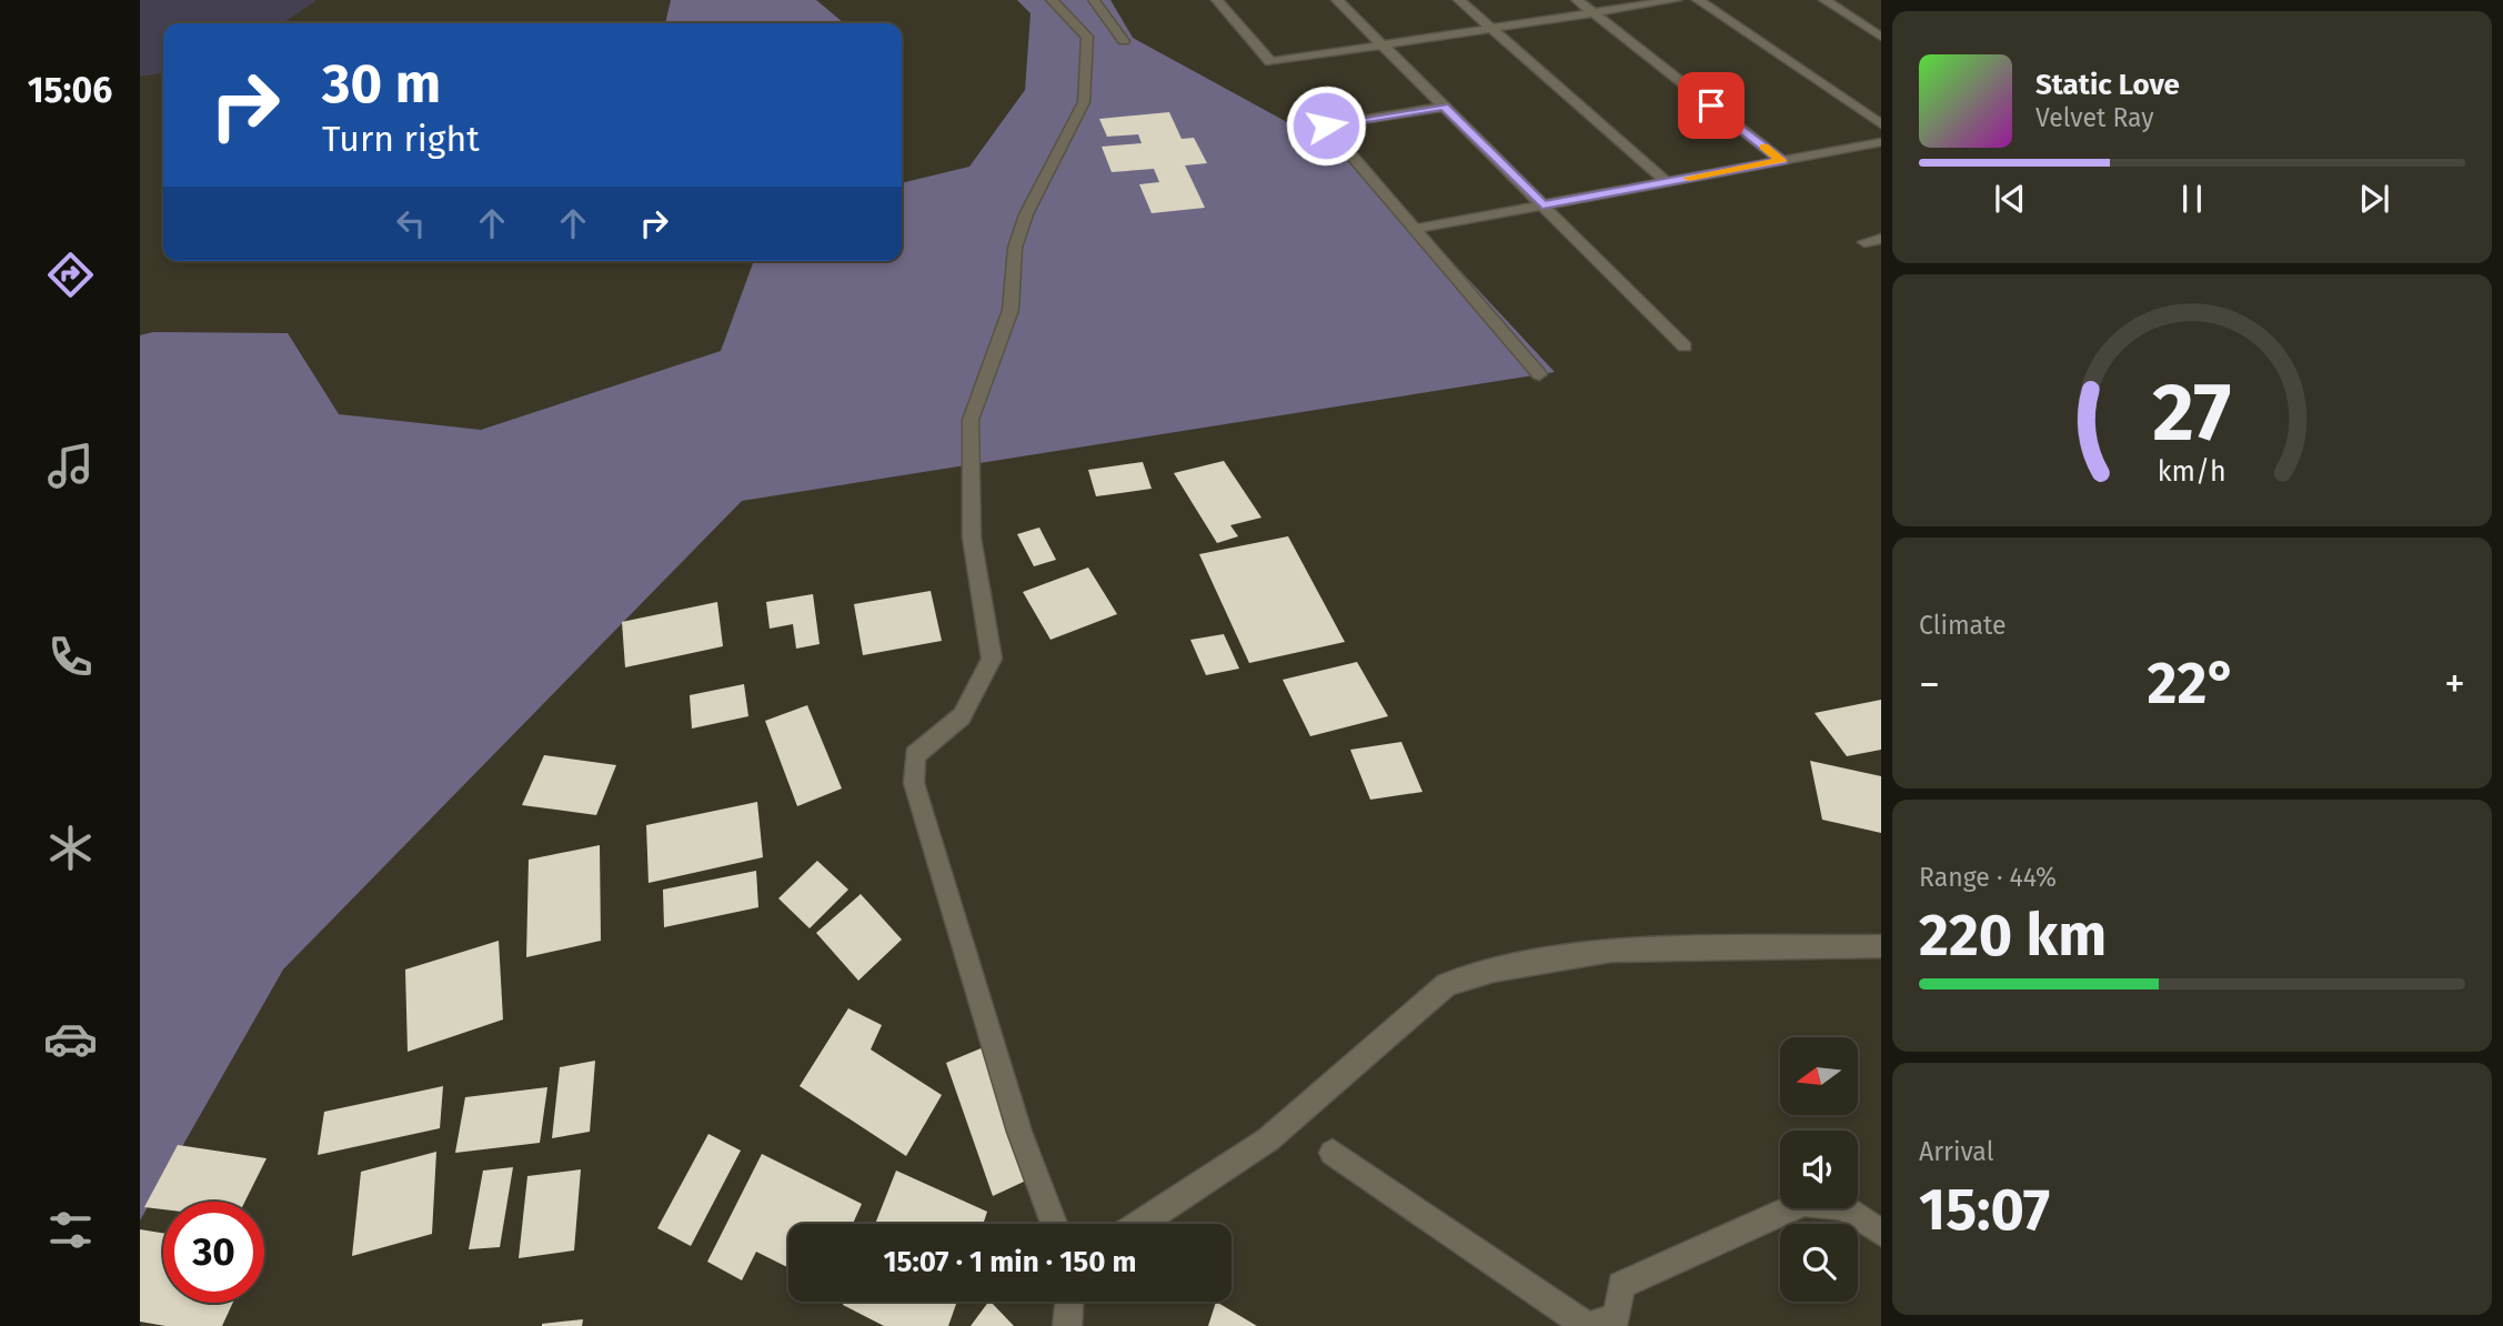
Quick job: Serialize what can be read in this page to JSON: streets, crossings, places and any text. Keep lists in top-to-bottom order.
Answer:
{
  "north": "left",
  "page": {
    "tabs": "15:06",
    "turn": ["30 m", "Turn right"],
    "song": ["Static Love", "Velvet Ray"],
    "tile": [
      "Climate",
      ["Range · 44%", "220 km"],
      ["Arrival", "15:07"]
    ],
    "heat": ["−", "22°", "+"],
    "limit": "30",
    "trip": "15:07 · 1 min · 150 m",
    "gauge": ["27", "km/h"]
  }
}
